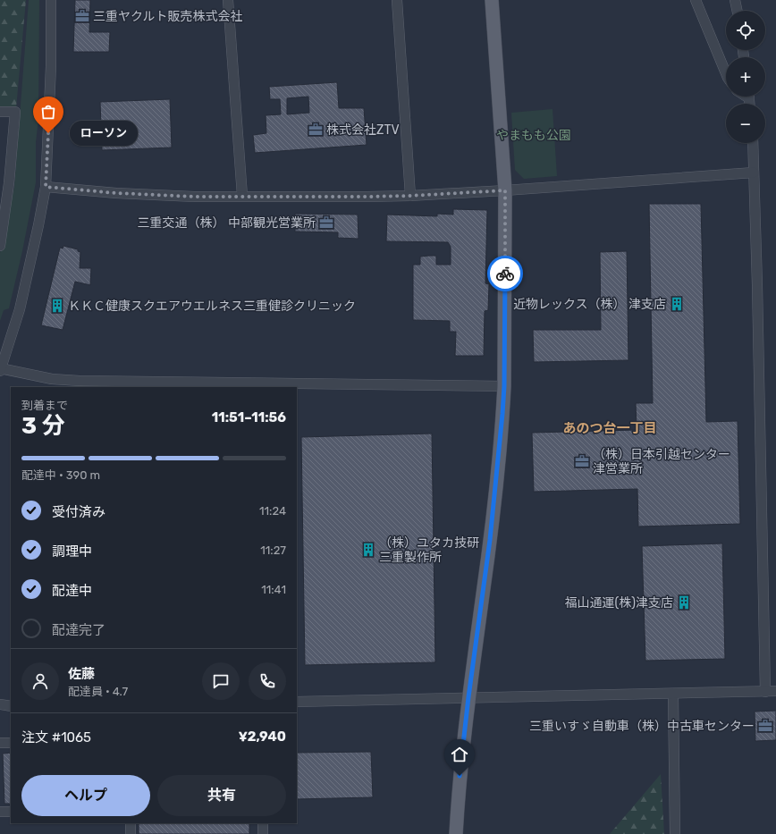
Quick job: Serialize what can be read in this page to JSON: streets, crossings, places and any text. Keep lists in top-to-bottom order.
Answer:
{
  "districts": ["あのつ台一丁目"],
  "parks": ["やまもも公園"],
  "places": {
    "office": [
      "三重ヤクルト販売株式会社",
      "株式会社ZTV",
      "三重交通（株） 中部観光営業所",
      "（株）日本引越センター 津営業所",
      "三重いすゞ自動車（株）中古車センター"
    ],
    "other": ["ローソン"],
    "building": [
      "近物レックス（株） 津支店",
      "ＫＫＣ健康スクエアウエルネス三重健診クリニック",
      "（株）ユタカ技研 三重製作所",
      "福山通運(株)津支店"
    ]
  },
  "page": {
    "map_buttons": ["+", "−"],
    "bubble": "ローソン",
    "heading": ["3 分", "到着まで", "11:51–11:56"],
    "panel": [
      "佐藤",
      "配達員 · 4.7",
      "注文 #1065",
      "¥2,940"
    ],
    "bar": "配達中 · 390 m",
    "list": [
      ["受付済み", "11:24"],
      ["調理中", "11:27"],
      ["配達中", "11:41"],
      "配達完了"
    ],
    "buttons": ["ヘルプ", "共有"]
  }
}
